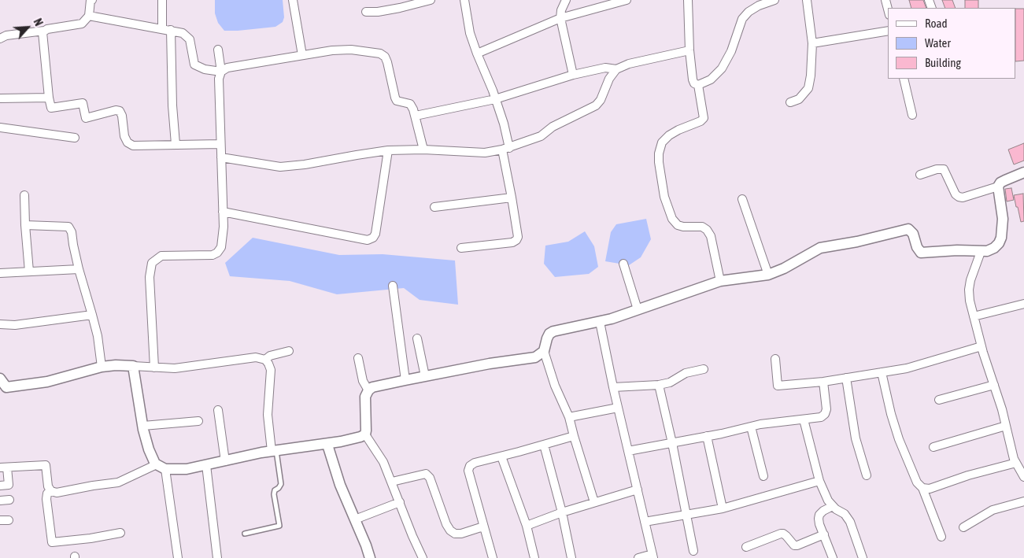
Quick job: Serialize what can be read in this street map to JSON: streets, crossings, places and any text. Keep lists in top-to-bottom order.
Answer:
{
  "legend": ["Road", "Water", "Building"],
  "north": "top right"
}
